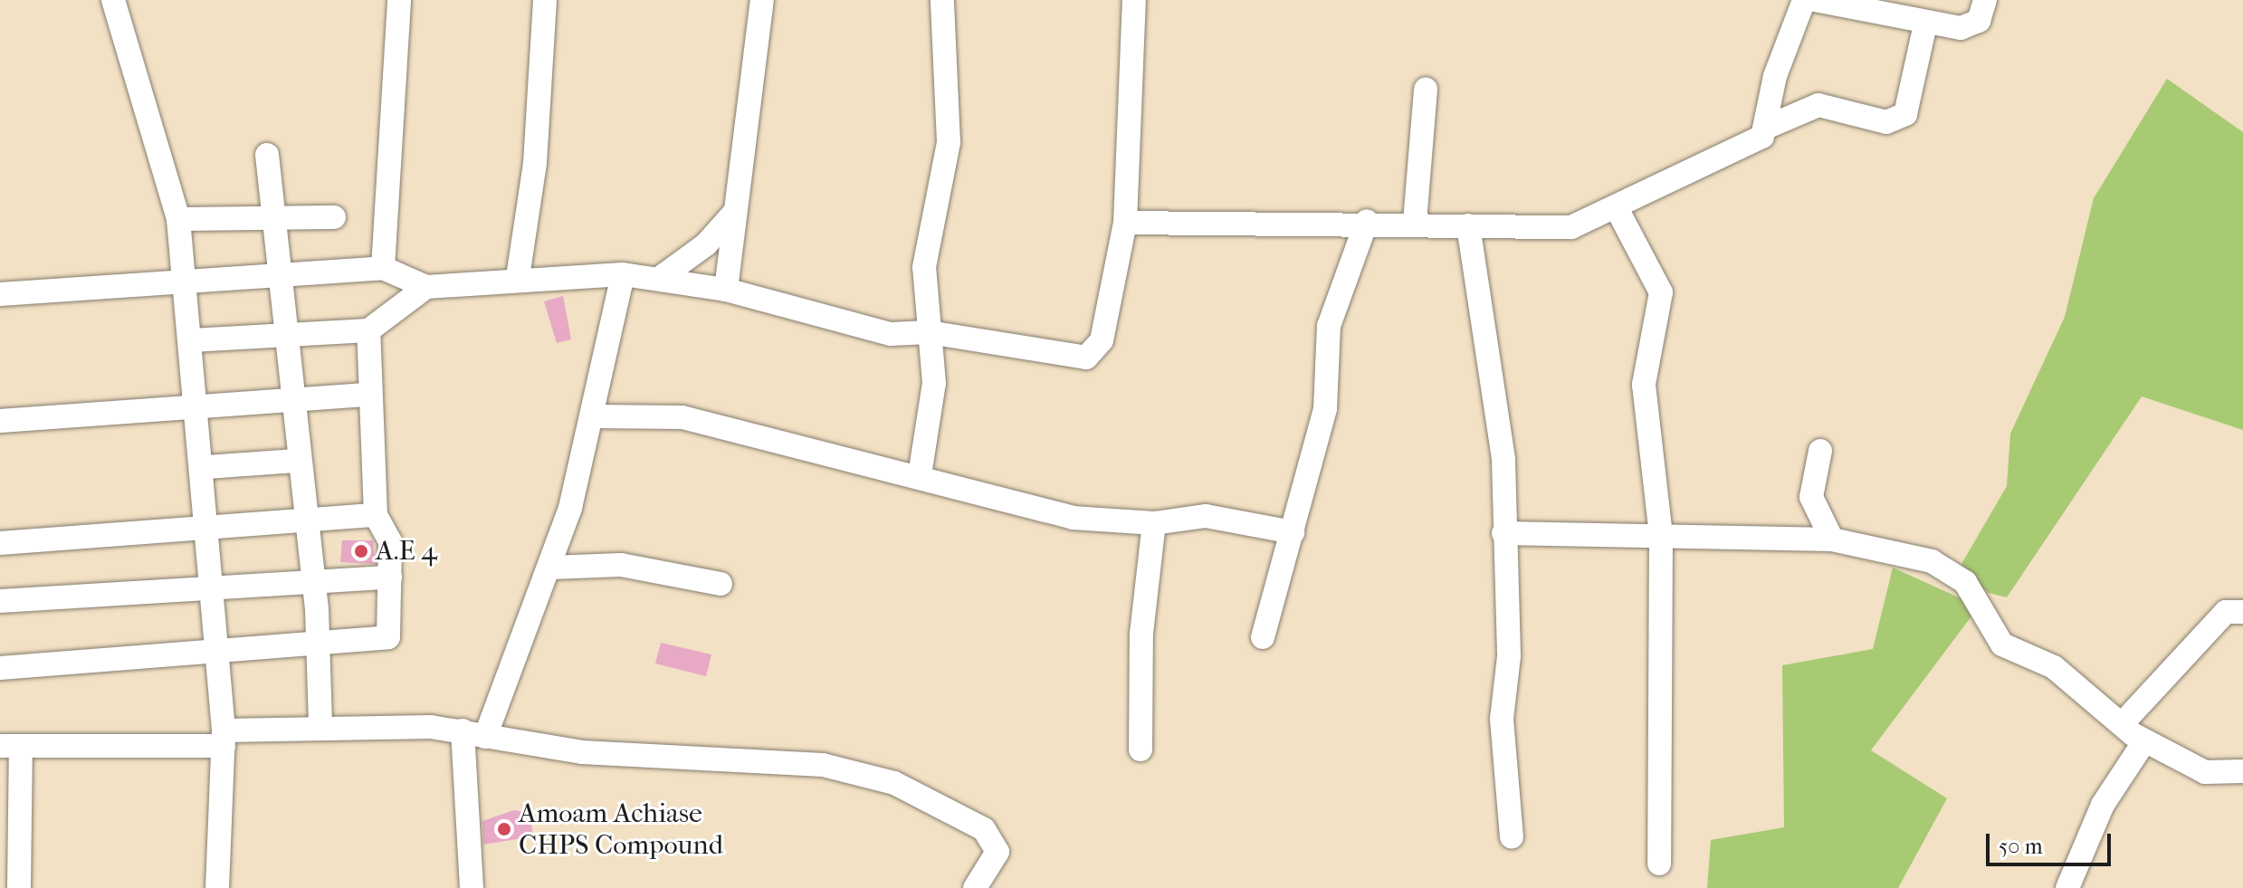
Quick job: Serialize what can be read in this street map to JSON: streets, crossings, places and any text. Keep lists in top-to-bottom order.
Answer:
{
  "places": ["A.E 4", "Amoam Achiase CHPS Compound"],
  "scale_bar": "50 m"
}
